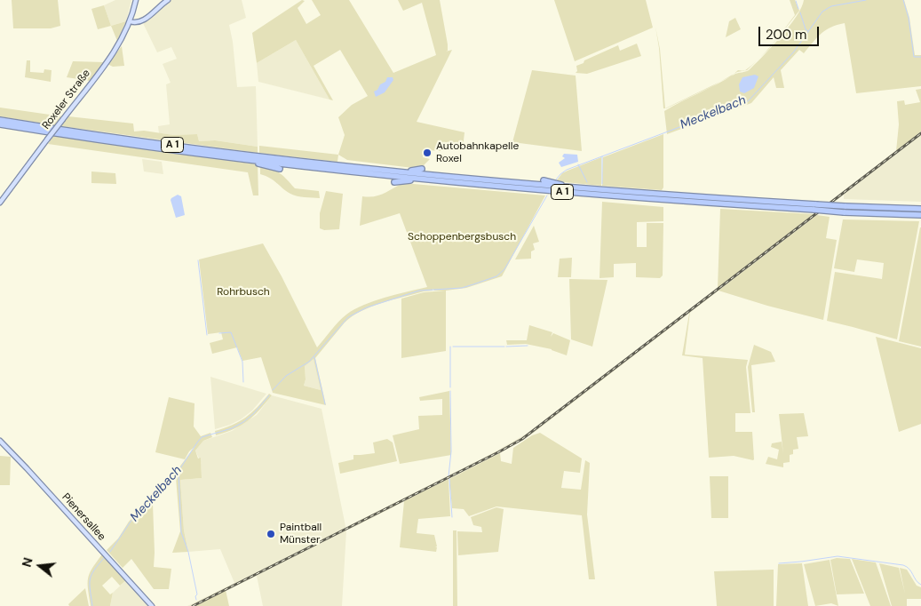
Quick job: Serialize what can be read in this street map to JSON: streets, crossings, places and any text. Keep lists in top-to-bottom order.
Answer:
{
  "streets": {
    "highway": ["A 1"],
    "main road": ["Roxeler Straße", "Pienersallee"]
  },
  "water": ["Meckelbach"],
  "parks": ["Schoppenbergsbusch", "Rohrbusch"],
  "places": ["Autobahnkapelle Roxel", "Paintball Münster"],
  "scale_bar": "200 m",
  "north": "left"
}
